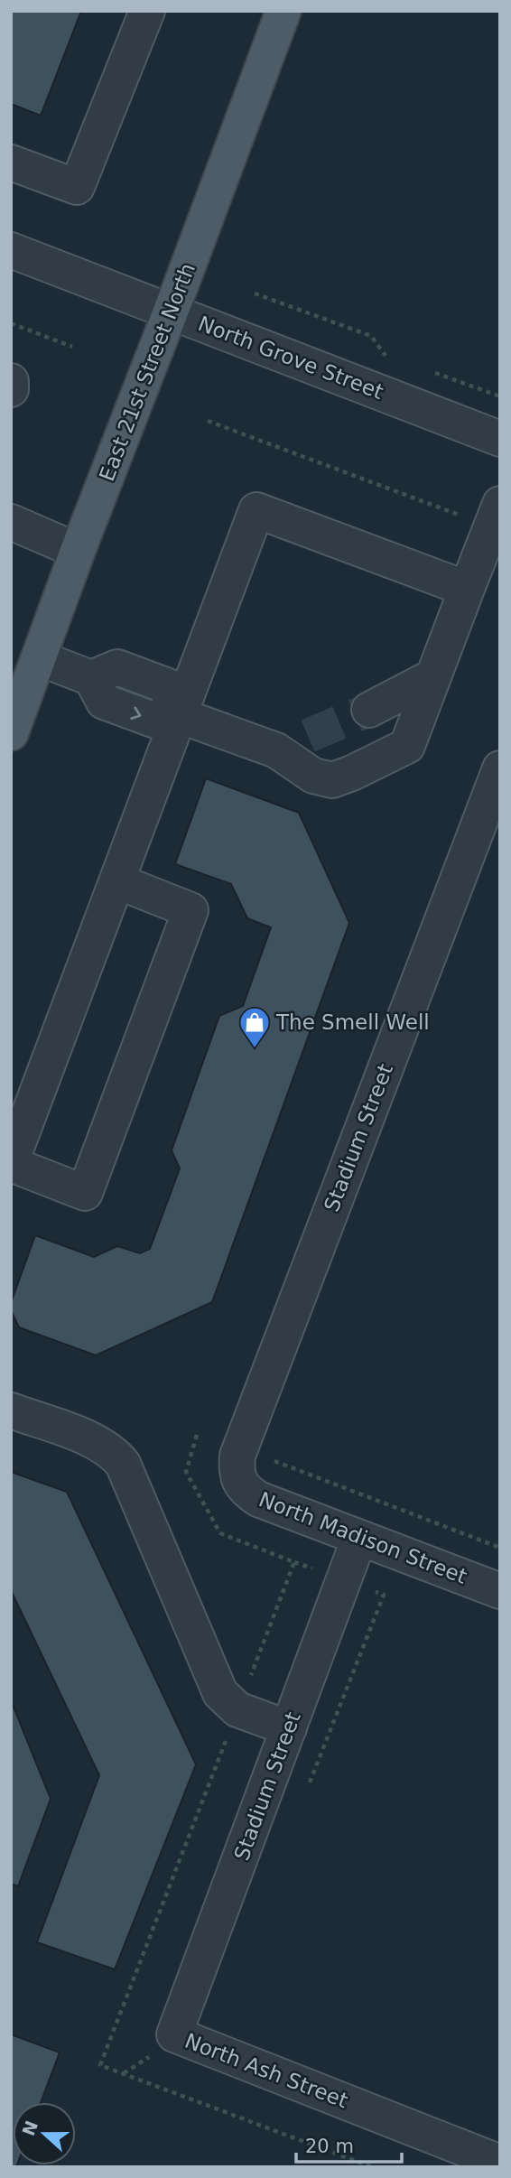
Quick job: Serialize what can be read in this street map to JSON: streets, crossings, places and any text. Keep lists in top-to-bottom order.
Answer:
{
  "streets": {
    "main road": ["East 21st Street North"],
    "street": [
      "North Grove Street",
      "Stadium Street",
      "North Madison Street",
      "North Ash Street"
    ]
  },
  "crossings": [
    ["North Grove Street", "East 21st Street North"],
    ["Stadium Street", "North Madison Street"],
    ["Stadium Street", "North Ash Street"]
  ],
  "places": {
    "shop": ["The Smell Well"]
  },
  "scale_bar": "20 m",
  "north": "left"
}
